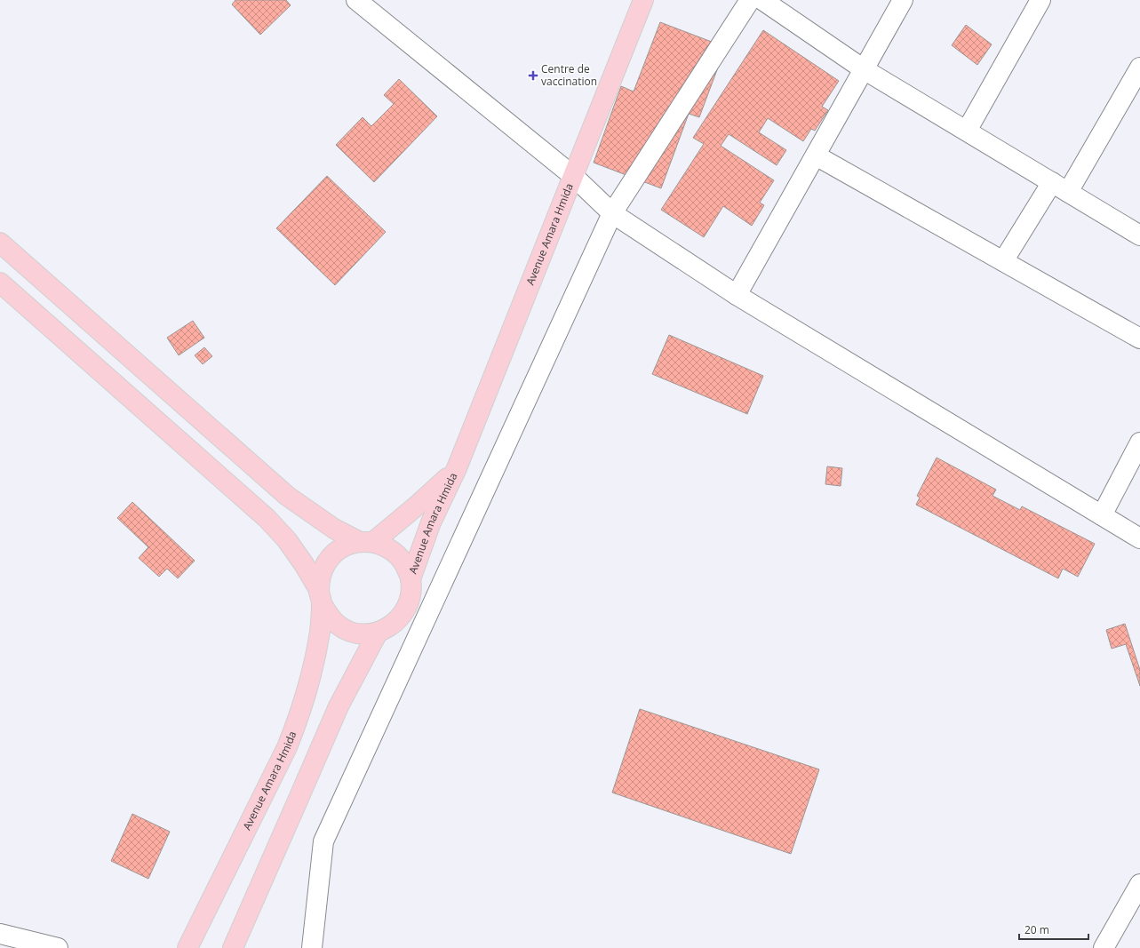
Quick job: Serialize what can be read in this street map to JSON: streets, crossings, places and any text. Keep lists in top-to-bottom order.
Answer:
{
  "streets": {
    "main road": ["Avenue Amara Hmida"]
  },
  "places": {
    "health": ["Centre de vaccination"]
  },
  "scale_bar": "20 m"
}
